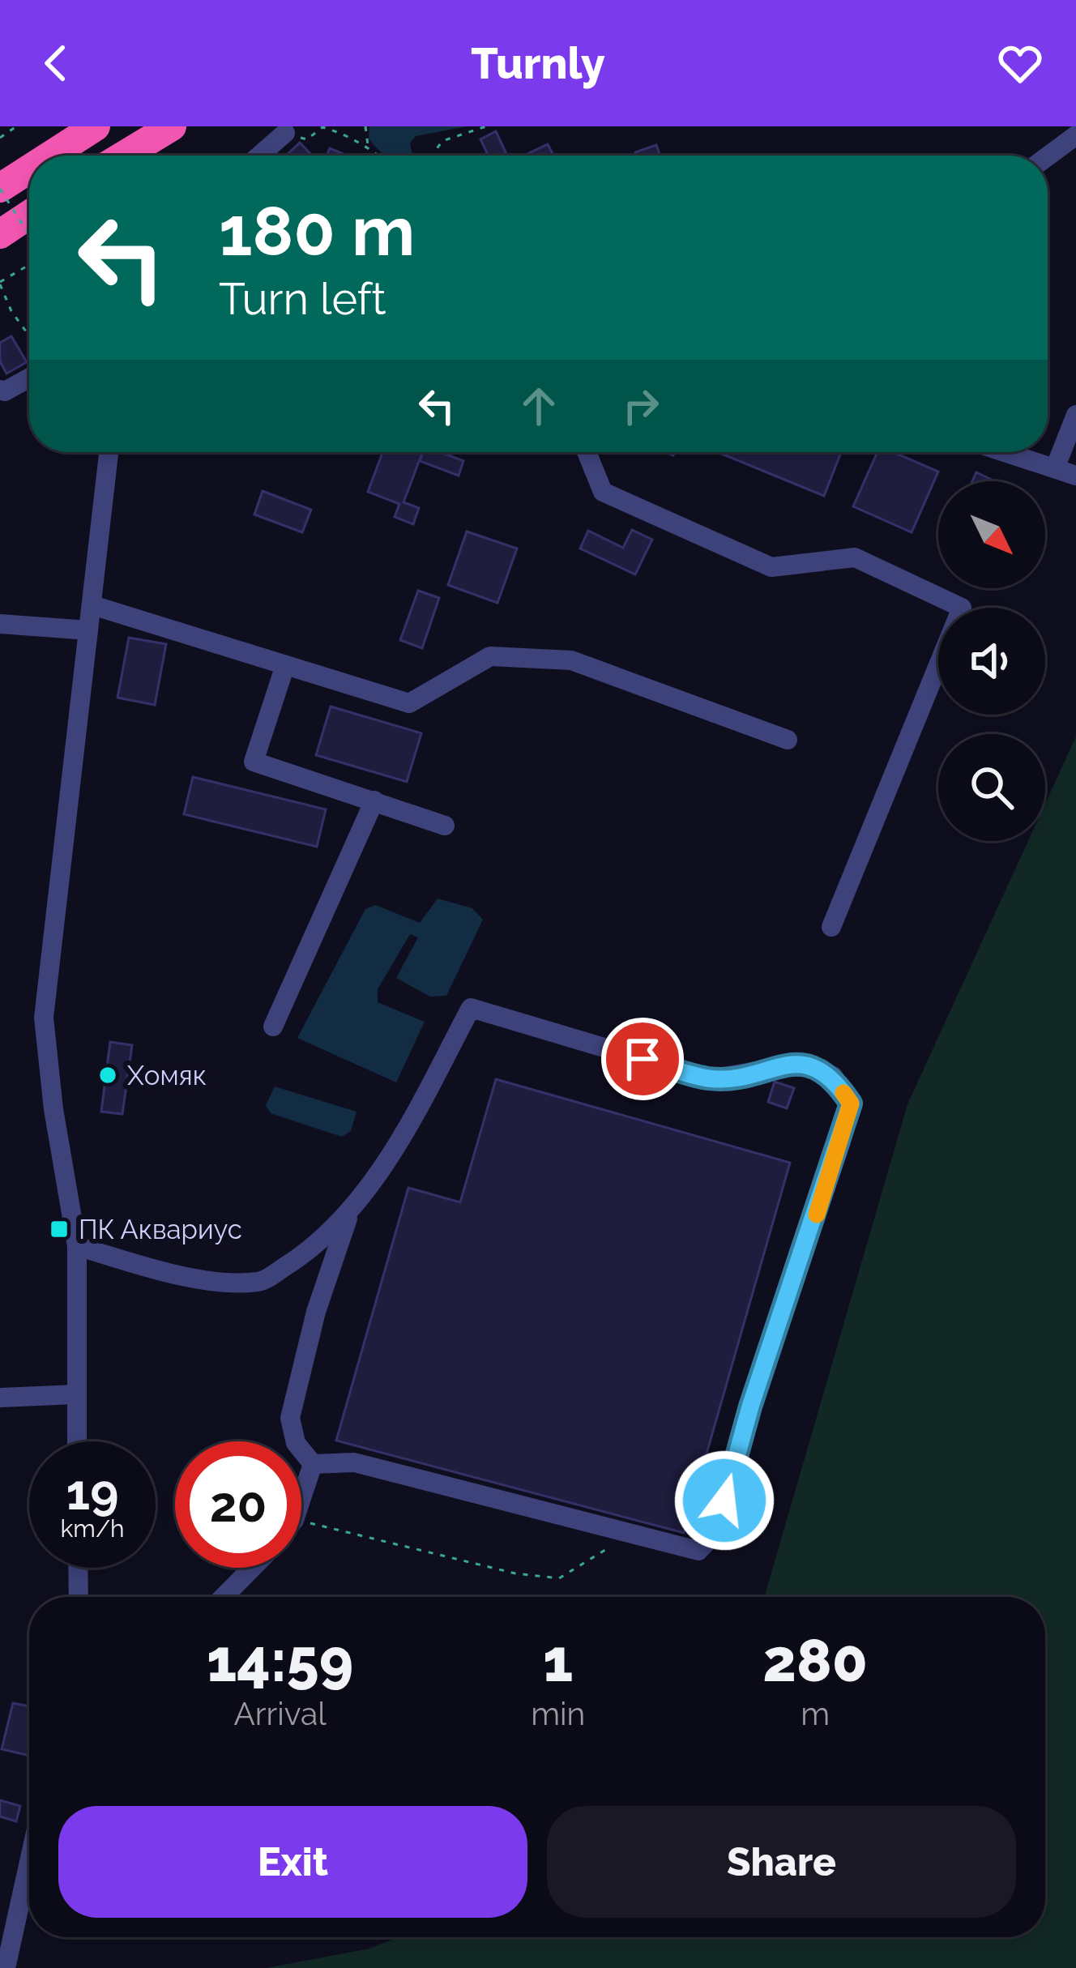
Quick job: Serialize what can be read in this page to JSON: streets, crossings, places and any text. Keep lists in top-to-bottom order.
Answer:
{
  "places": {
    "other": ["Хомяк"],
    "transit": ["ПК Аквариус"]
  },
  "north": "bottom right",
  "page": {
    "header": "Turnly",
    "turn": ["180 m", "Turn left"],
    "speed": "19 km/h",
    "limit": "20",
    "eta": [
      "14:59",
      "Arrival",
      "1",
      "min",
      "280",
      "m"
    ],
    "buttons": ["Exit", "Share"]
  }
}
